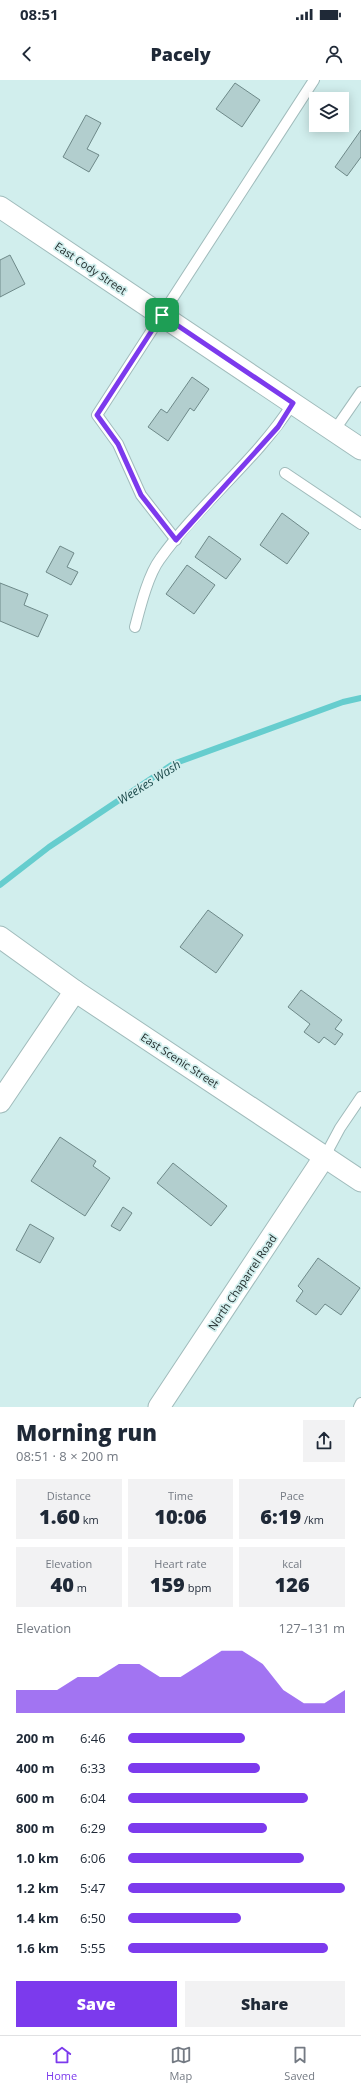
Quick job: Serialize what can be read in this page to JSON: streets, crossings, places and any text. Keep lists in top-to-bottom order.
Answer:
{
  "streets": {
    "street": ["East Cody Street", "East Scenic Street", "North Chaparrel Road"]
  },
  "crossings": [
    ["East Scenic Street", "North Chaparrel Road"]
  ],
  "water": ["Weekes Wash"],
  "page": {
    "status": "08:51",
    "header": "Pacely",
    "heading": ["Morning run", "08:51 · 8 × 200 m"],
    "stats": [
      ["Distance", "1.60 km"],
      ["Time", "10:06"],
      ["Pace", "6:19 /km"],
      ["Elevation", "40 m"],
      ["Heart rate", "159 bpm"],
      ["kcal", "126"]
    ],
    "chart": ["Elevation", "127–131 m"],
    "list": [
      {
        "name": "200 m",
        "note": "6:46"
      },
      {
        "name": "400 m",
        "note": "6:33"
      },
      {
        "name": "600 m",
        "note": "6:04"
      },
      {
        "name": "800 m",
        "note": "6:29"
      },
      {
        "name": "1.0 km",
        "note": "6:06"
      },
      {
        "name": "1.2 km",
        "note": "5:47"
      },
      {
        "name": "1.4 km",
        "note": "6:50"
      },
      {
        "name": "1.6 km",
        "note": "5:55"
      }
    ],
    "buttons": ["Save", "Share"],
    "tabs": ["Home", "Map", "Saved"]
  }
}
